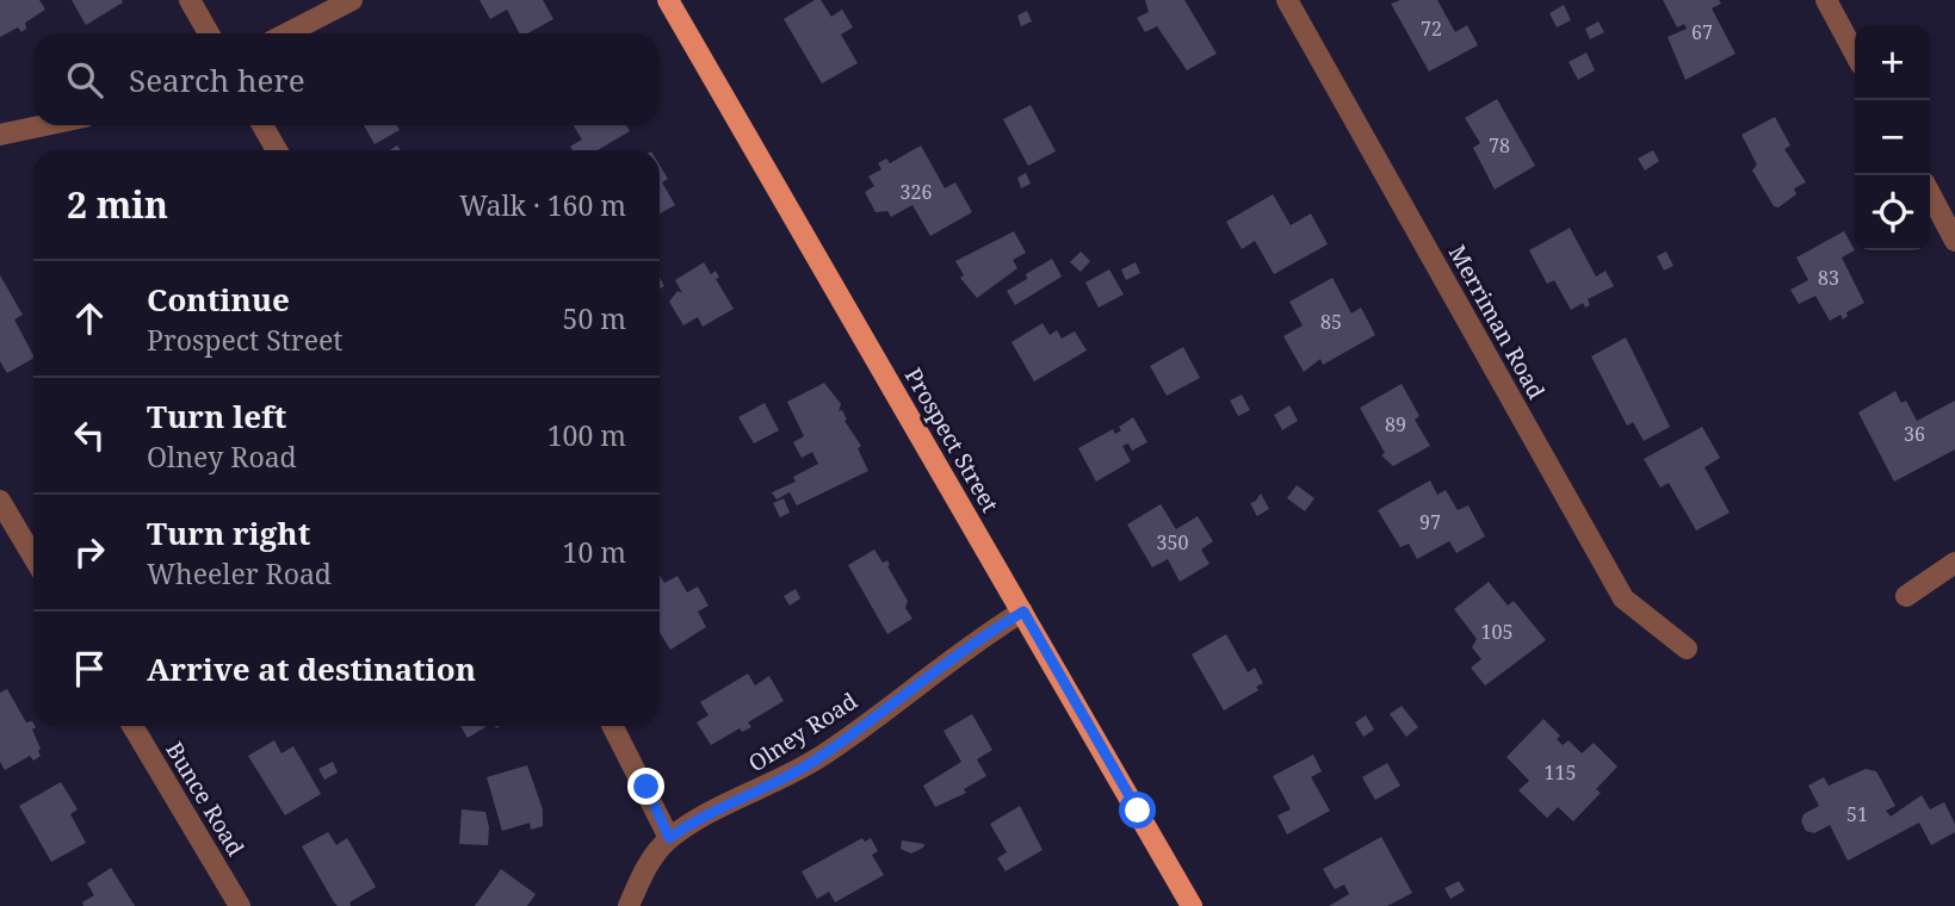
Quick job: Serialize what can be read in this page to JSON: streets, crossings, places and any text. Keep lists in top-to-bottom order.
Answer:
{
  "streets": {
    "main road": ["Prospect Street"],
    "street": ["Merriman Road", "Olney Road", "Bunce Road"]
  },
  "crossings": [
    ["Prospect Street", "Olney Road"]
  ],
  "house_numbers": [
    "72",
    "67",
    "78",
    "326",
    "83",
    "85",
    "89",
    "36",
    "97",
    "350",
    "105",
    "115",
    "51"
  ],
  "page": {
    "map_buttons": ["+", "−"],
    "search": "Search here",
    "heading": ["2 min", "Walk · 160 m"],
    "list": [
      ["Continue", "Prospect Street", "50 m"],
      ["Turn left", "Olney Road", "100 m"],
      ["Turn right", "Wheeler Road", "10 m"],
      "Arrive at destination"
    ]
  }
}
